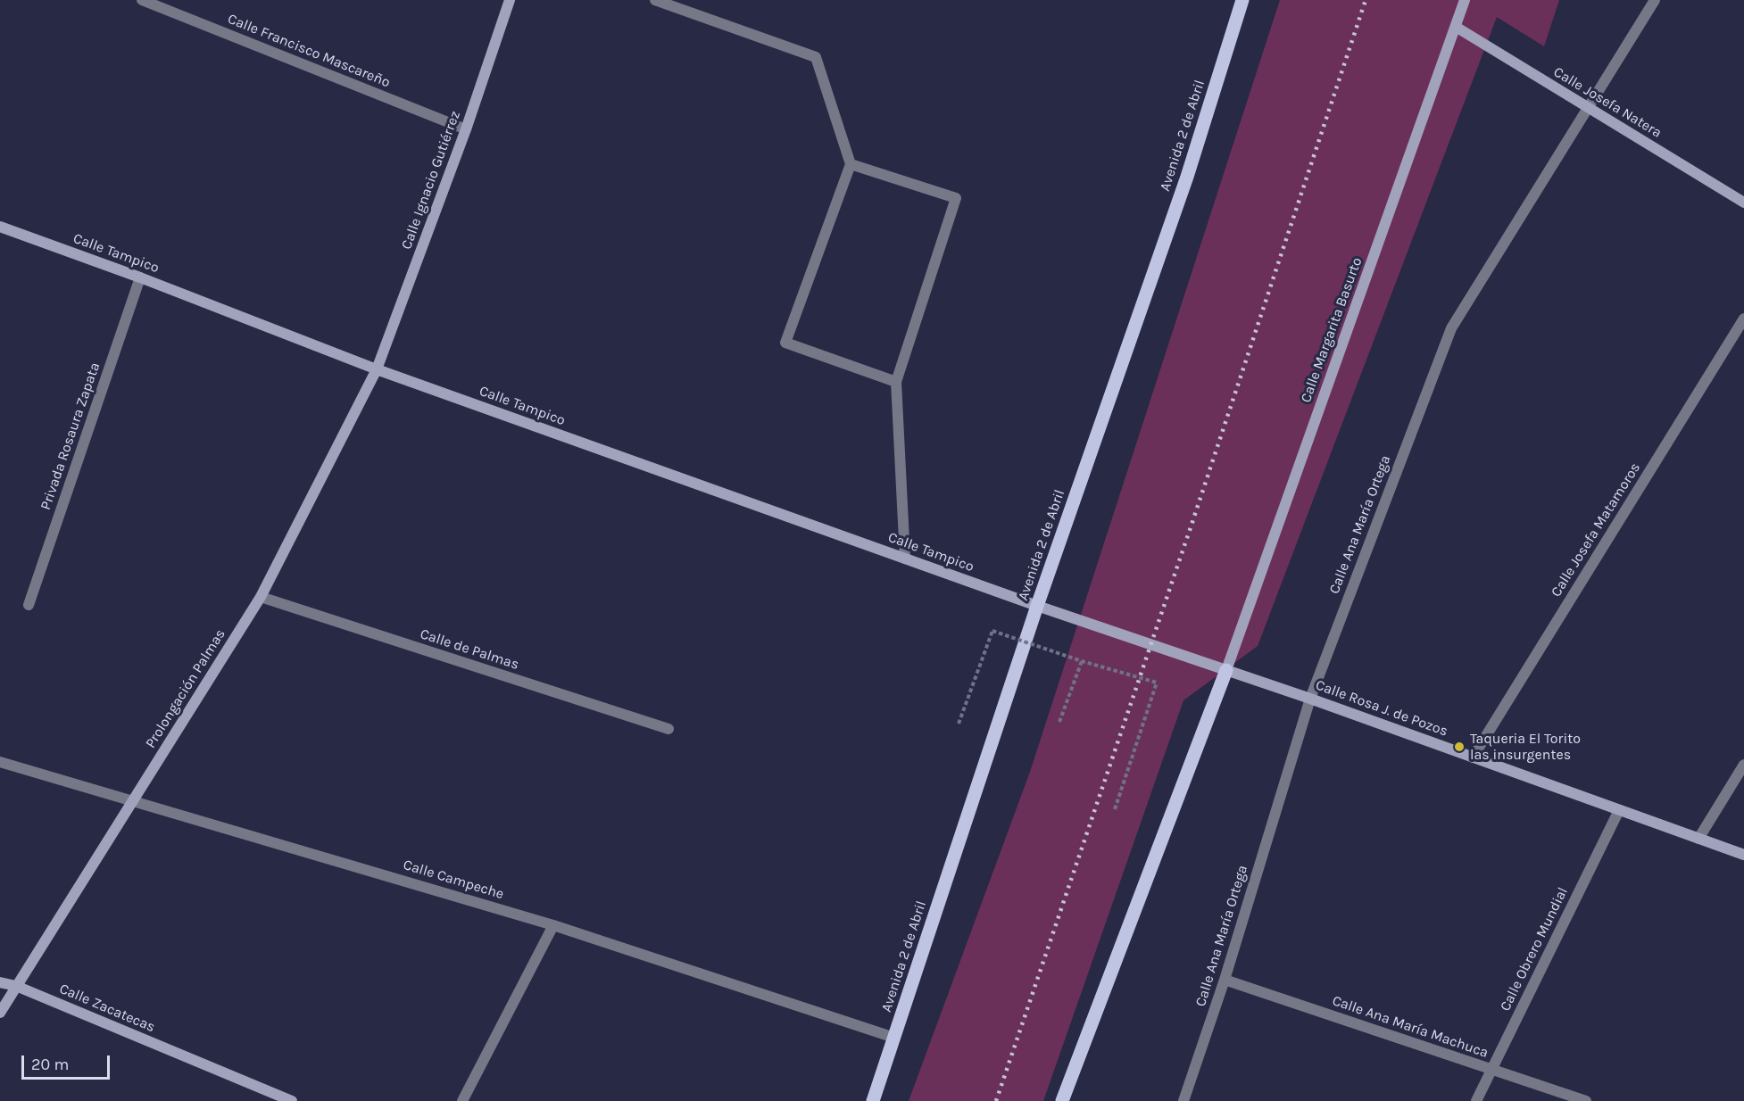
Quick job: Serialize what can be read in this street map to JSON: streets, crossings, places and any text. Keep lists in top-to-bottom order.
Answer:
{
  "streets": {
    "main road": [
      "Calle Josefa Natera",
      "Avenida 2 de Abril",
      "Calle Ignacio Gutiérrez",
      "Calle Tampico",
      "Calle Margarita Basurto",
      "Prolongación Palmas",
      "Calle Rosa J. de Pozos",
      "Calle Zacatecas"
    ],
    "street": [
      "Calle Francisco Mascareño",
      "Privada Rosaura Zapata",
      "Calle Ana María Ortega",
      "Calle Josefa Matamoros",
      "Calle de Palmas",
      "Calle Campeche",
      "Calle Obrero Mundial",
      "Calle Ana María Machuca"
    ]
  },
  "crossings": [
    ["Calle Francisco Mascareño", "Calle Ignacio Gutiérrez"],
    ["Calle Josefa Natera", "Calle Margarita Basurto"],
    ["Calle Josefa Natera", "Calle Ana María Ortega"],
    ["Avenida 2 de Abril", "Calle Tampico"],
    ["Avenida 2 de Abril", "Calle Rosa J. de Pozos"],
    ["Avenida 2 de Abril", "Calle Campeche"],
    ["Calle Ignacio Gutiérrez", "Calle Tampico"],
    ["Calle Ignacio Gutiérrez", "Prolongación Palmas"],
    ["Calle Tampico", "Privada Rosaura Zapata"],
    ["Calle Tampico", "Prolongación Palmas"],
    ["Calle Tampico", "Calle Rosa J. de Pozos"],
    ["Calle Margarita Basurto", "Calle Rosa J. de Pozos"],
    ["Calle Ana María Ortega", "Calle Rosa J. de Pozos"],
    ["Calle Ana María Ortega", "Calle Ana María Machuca"],
    ["Calle Josefa Matamoros", "Calle Rosa J. de Pozos"],
    ["Calle de Palmas", "Prolongación Palmas"],
    ["Prolongación Palmas", "Calle Campeche"],
    ["Prolongación Palmas", "Calle Zacatecas"],
    ["Calle Rosa J. de Pozos", "Calle Obrero Mundial"],
    ["Calle Obrero Mundial", "Calle Ana María Machuca"]
  ],
  "places": ["Taqueria El Torito las insurgentes"],
  "scale_bar": "20 m"
}
